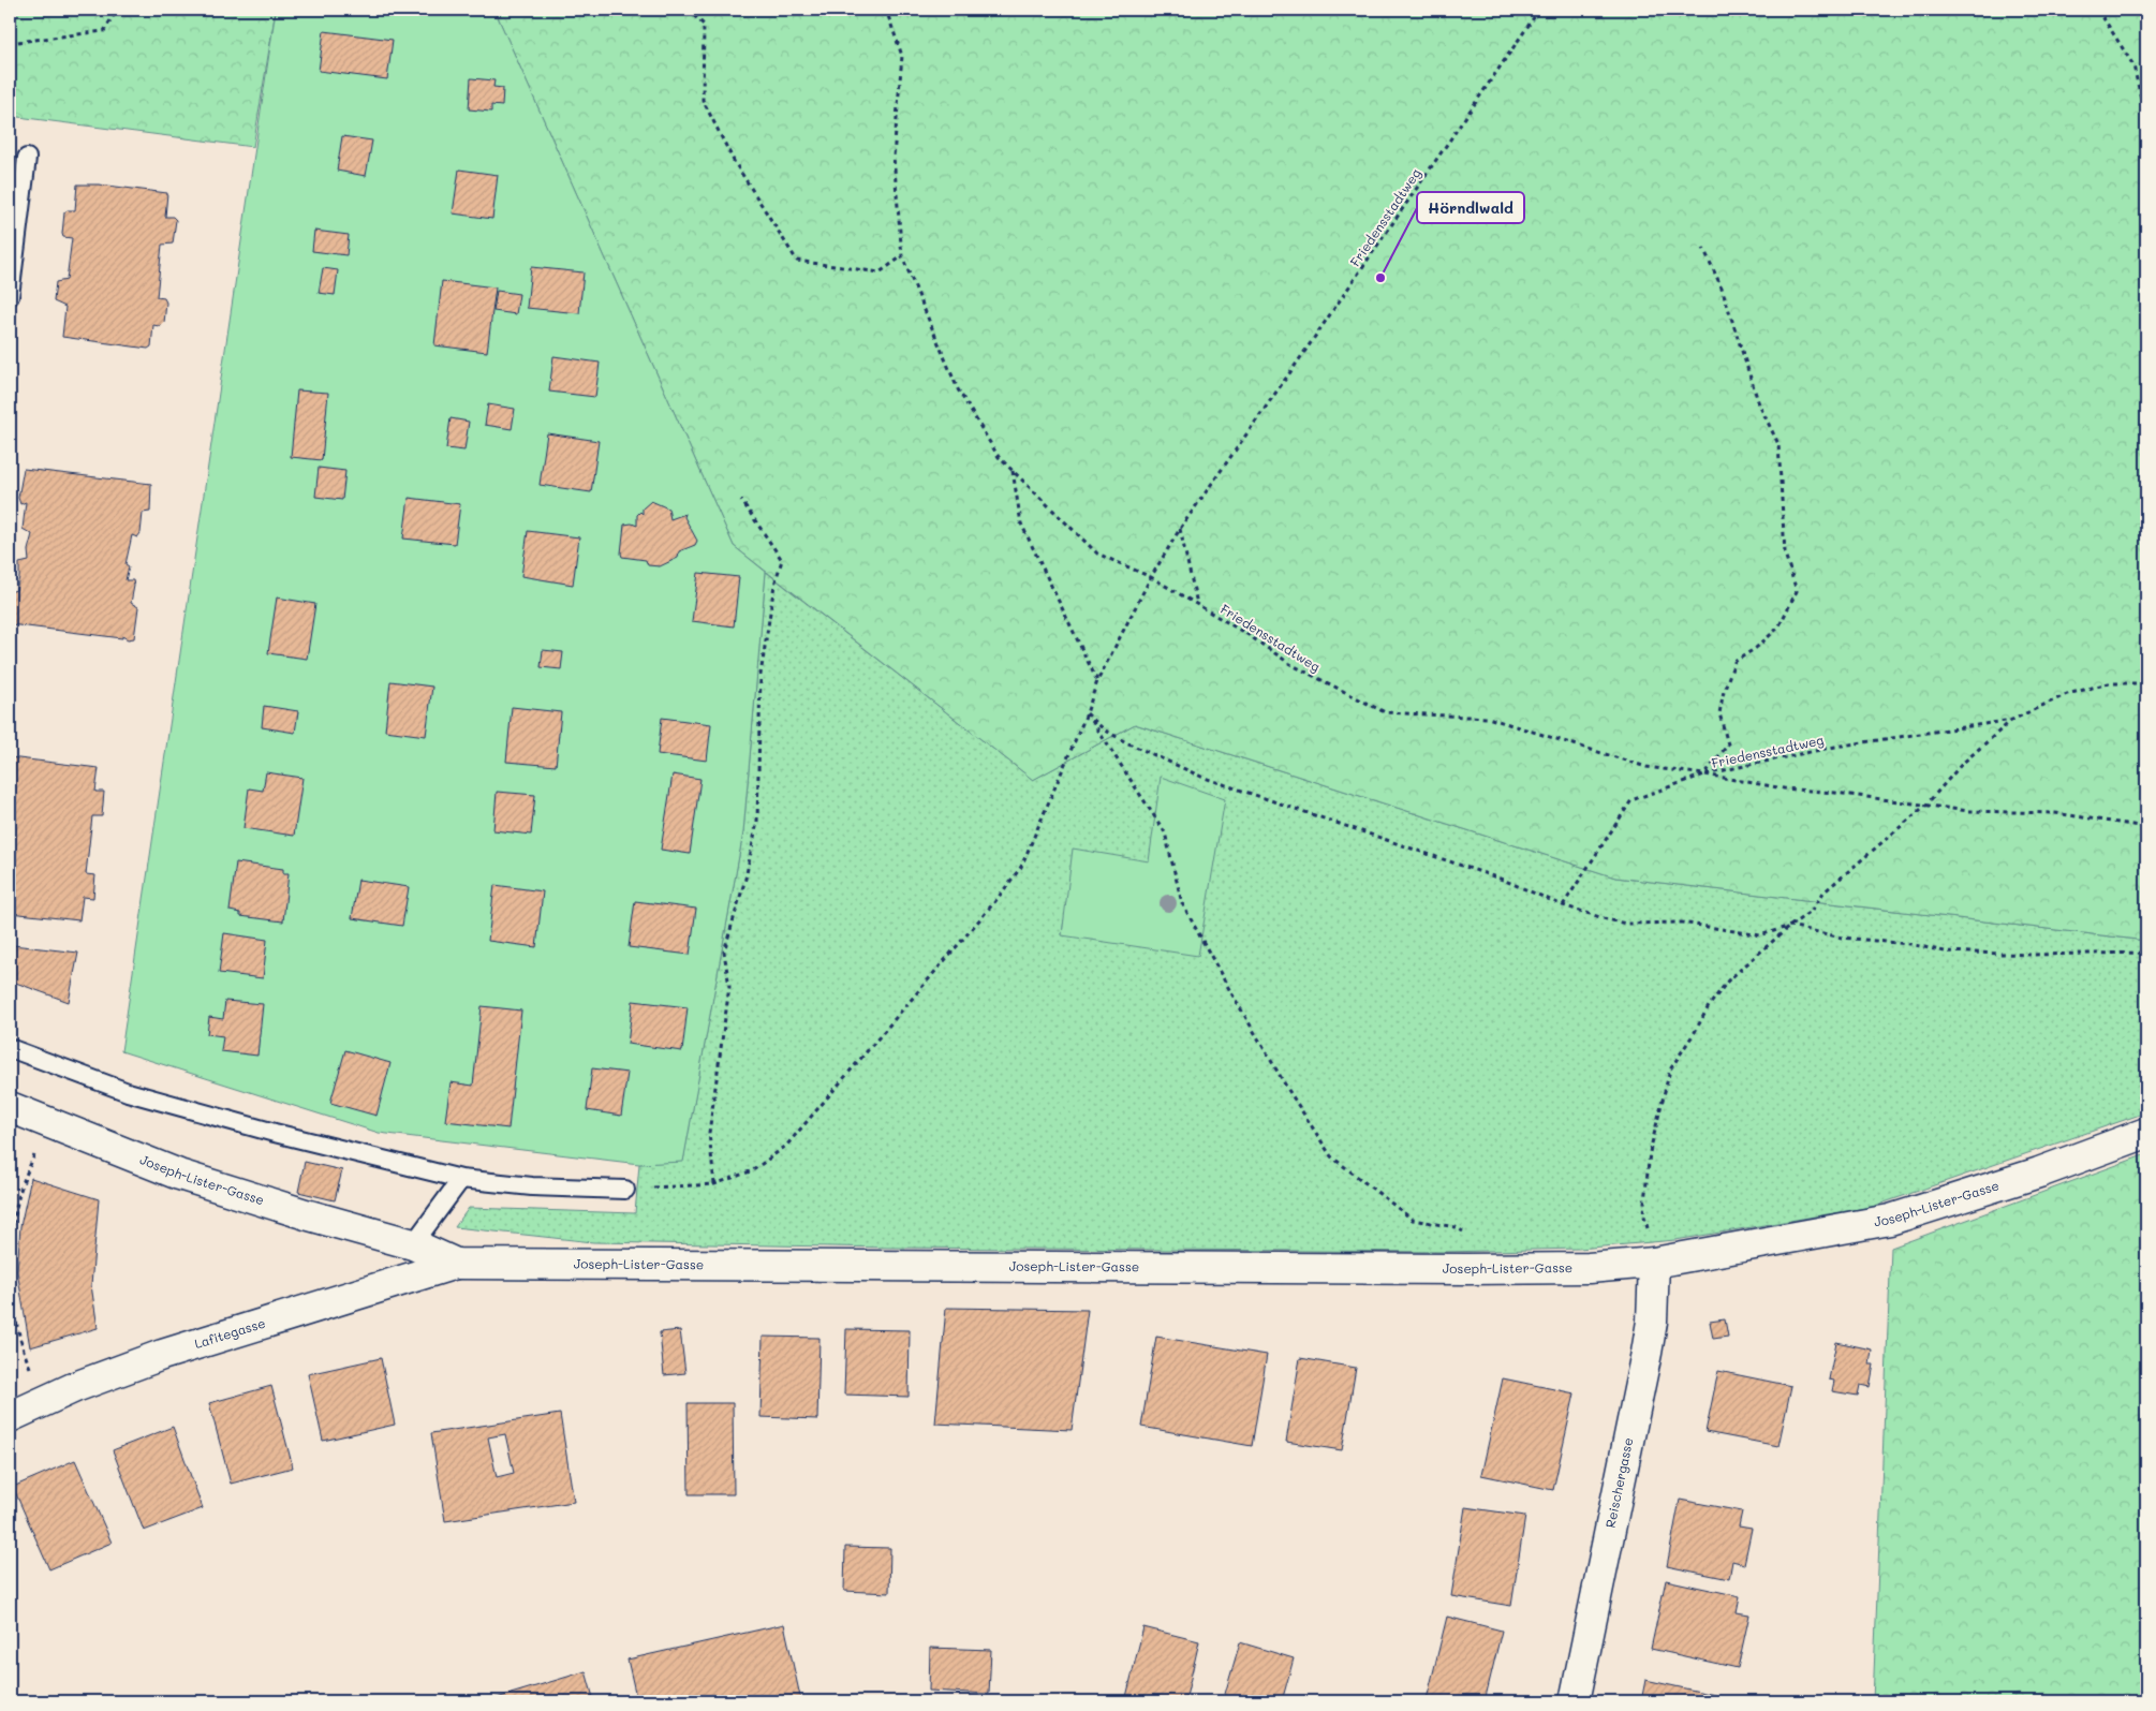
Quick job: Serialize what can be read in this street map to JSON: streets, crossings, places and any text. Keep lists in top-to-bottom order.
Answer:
{
  "streets": {
    "street": ["Joseph-Lister-Gasse", "Lafitegasse", "Reischergasse"],
    "path": ["Friedensstadtweg"]
  },
  "crossings": [
    ["Joseph-Lister-Gasse", "Lafitegasse"],
    ["Joseph-Lister-Gasse", "Reischergasse"]
  ],
  "places": ["Hörndlwald"]
}
